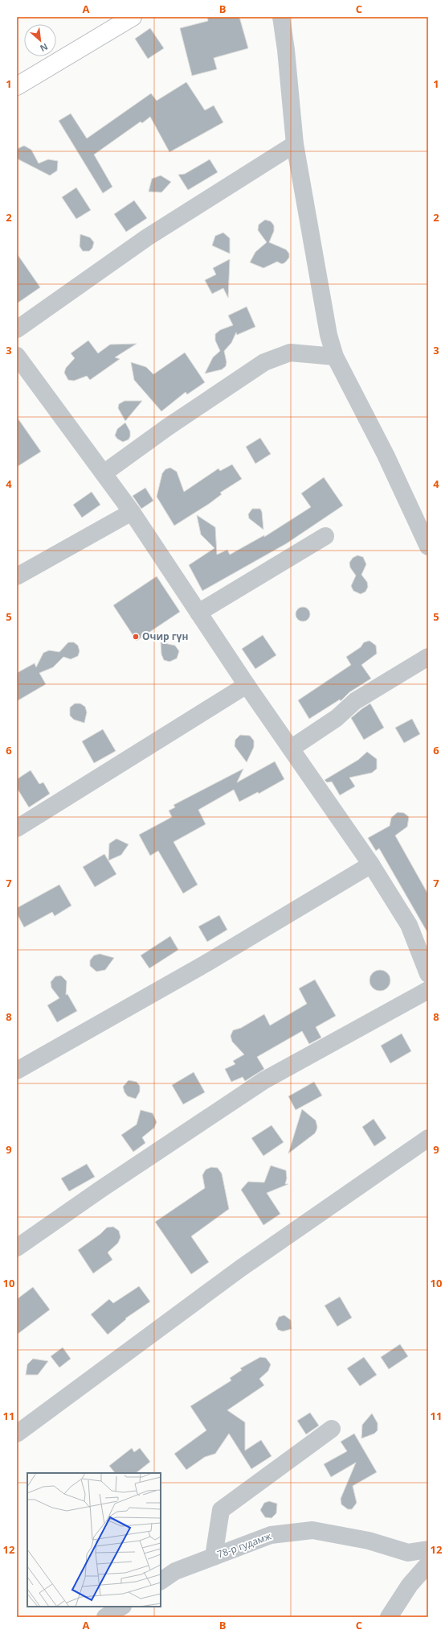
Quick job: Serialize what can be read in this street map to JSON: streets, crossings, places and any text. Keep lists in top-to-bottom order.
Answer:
{
  "streets": {
    "street": ["78-р гудамж"]
  },
  "places": ["Очир гүн"],
  "north": "bottom right",
  "grid": {
    "columns": ["A", "B", "C"],
    "rows": [
      "1",
      "2",
      "3",
      "4",
      "5",
      "6",
      "7",
      "8",
      "9",
      "10",
      "11",
      "12"
    ]
  }
}
